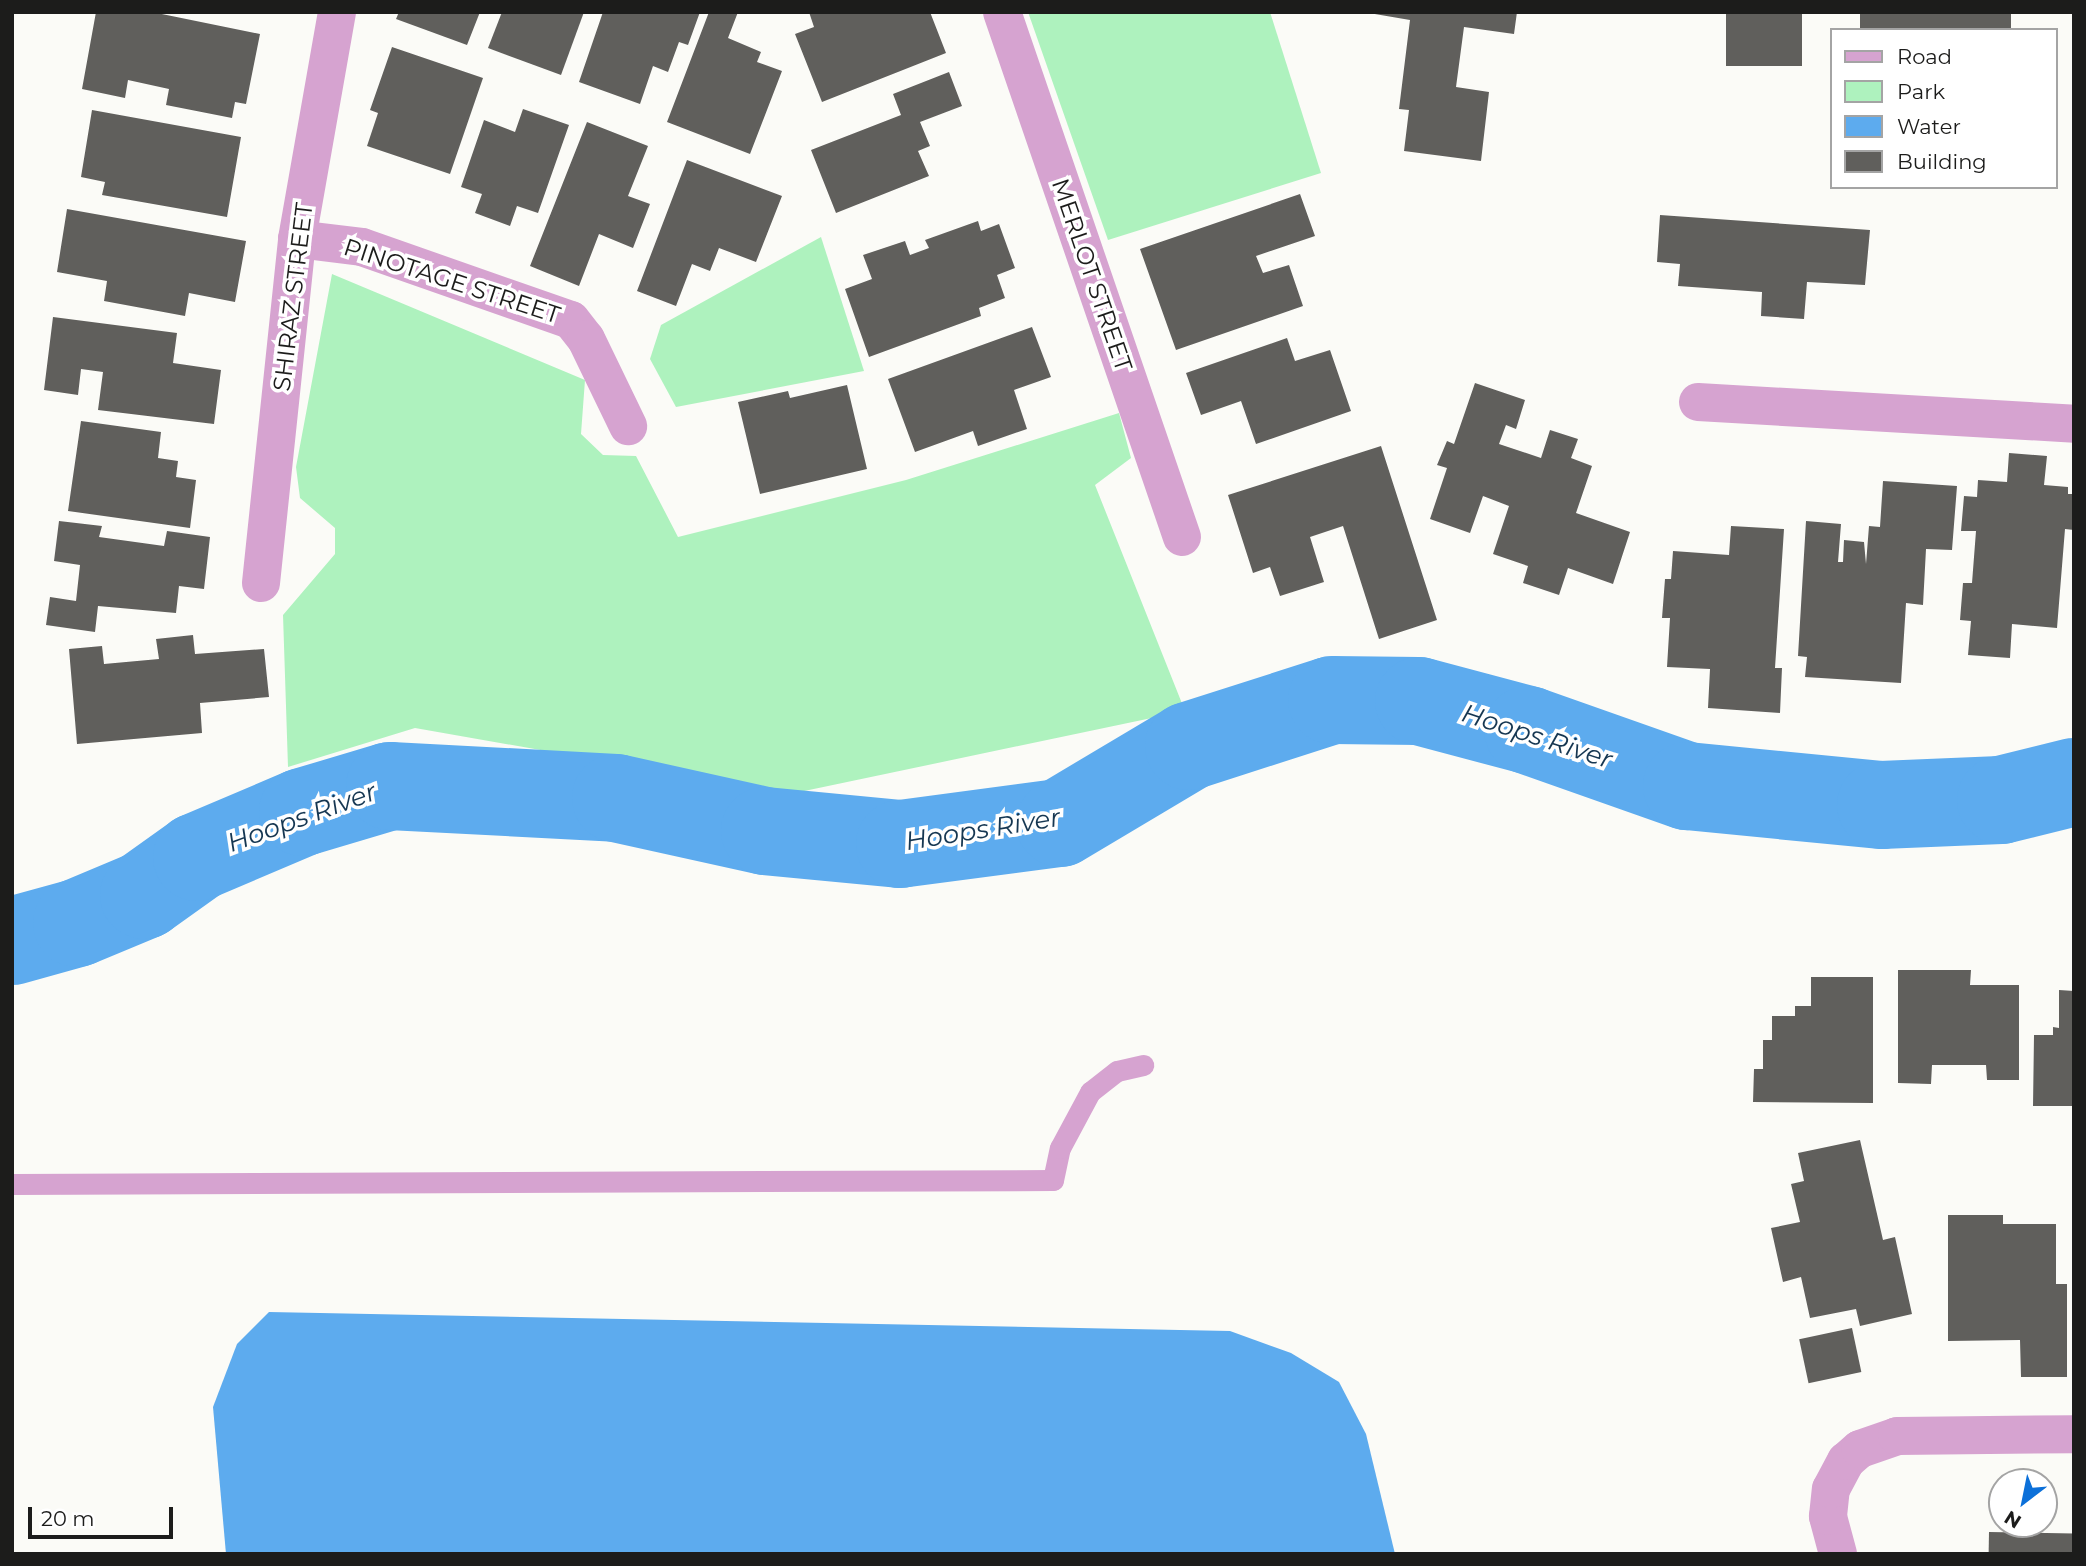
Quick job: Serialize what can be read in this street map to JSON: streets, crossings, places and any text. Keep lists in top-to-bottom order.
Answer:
{
  "streets": {
    "street": ["MERLOT STREET", "PINOTAGE STREET", "SHIRAZ STREET"]
  },
  "crossings": [
    ["PINOTAGE STREET", "SHIRAZ STREET"]
  ],
  "water": ["Hoops River"],
  "legend": [
    "Road",
    "Park",
    "Water",
    "Building"
  ],
  "scale_bar": "20 m",
  "north": "bottom left"
}
